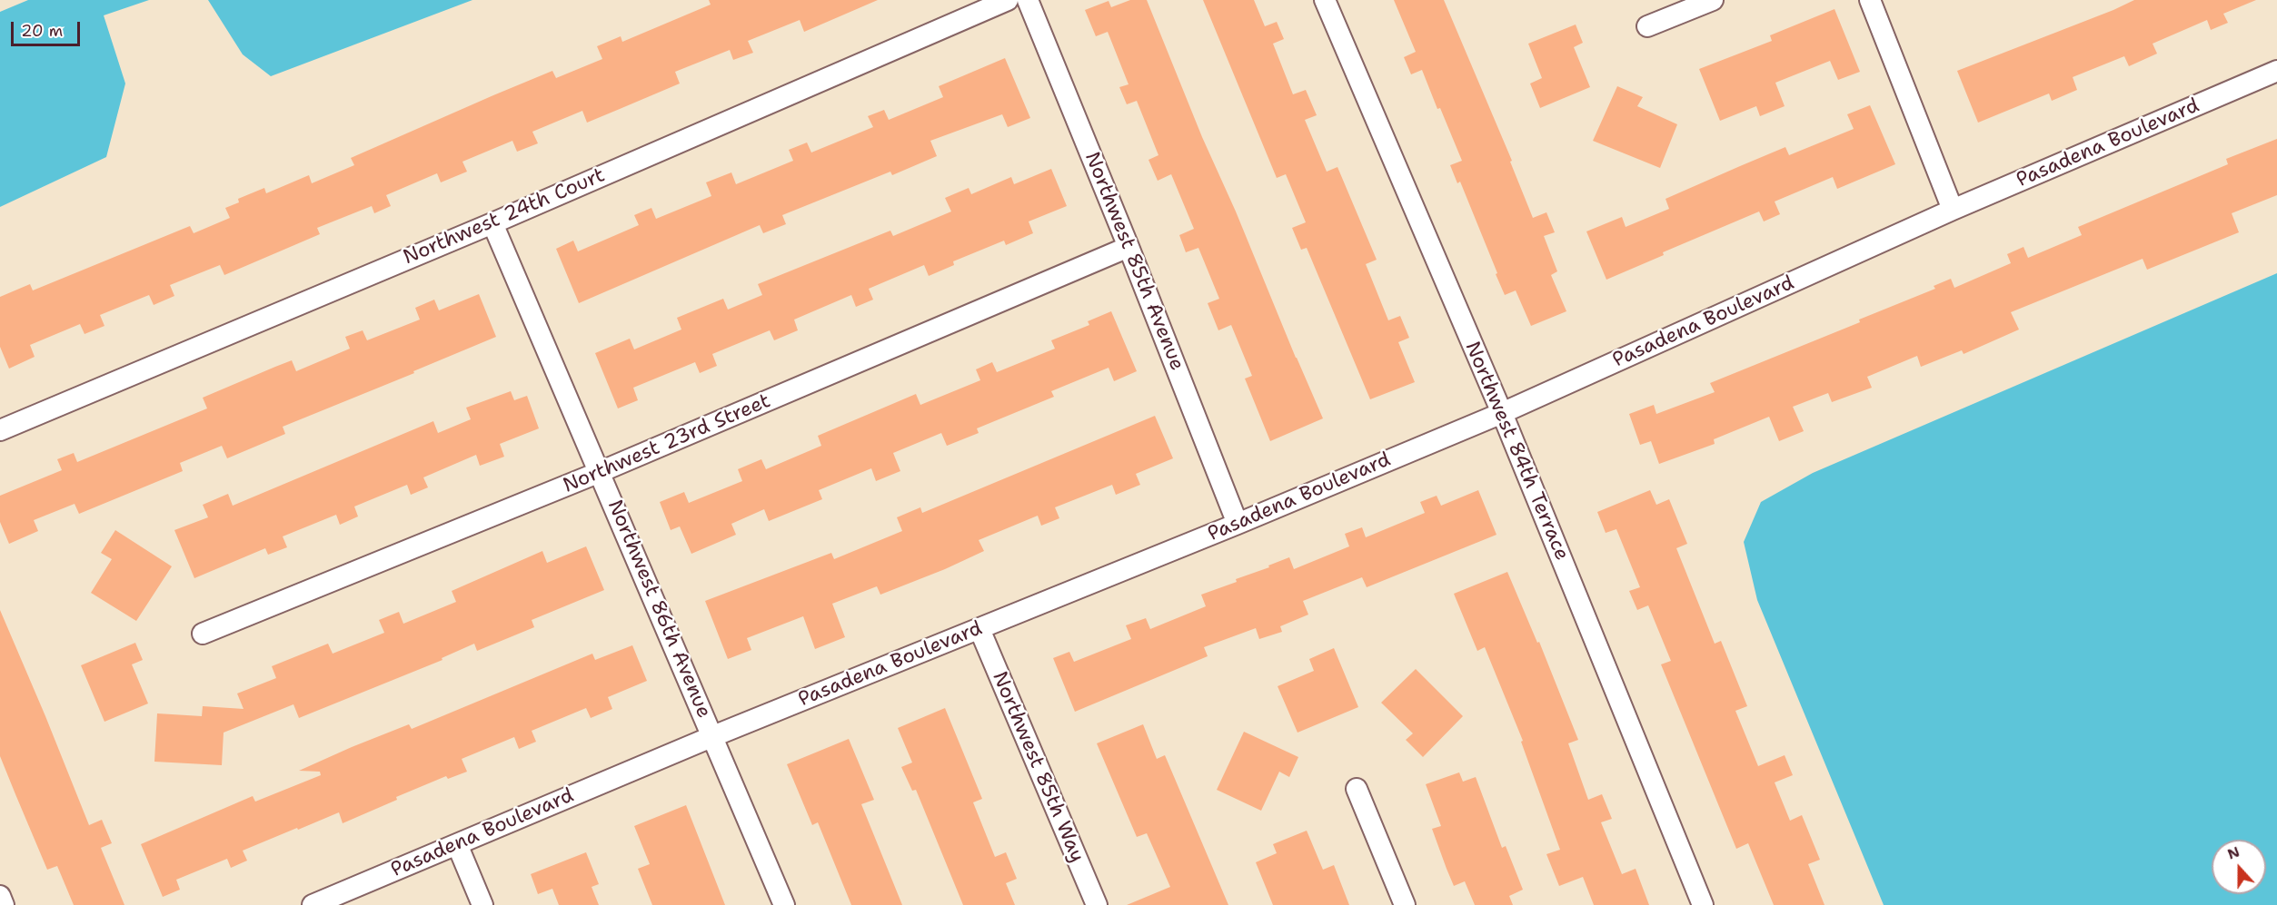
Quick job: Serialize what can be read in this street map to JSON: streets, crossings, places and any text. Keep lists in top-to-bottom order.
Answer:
{
  "streets": {
    "street": [
      "Pasadena Boulevard",
      "Northwest 24th Court",
      "Northwest 85th Avenue",
      "Northwest 23rd Street",
      "Northwest 84th Terrace",
      "Northwest 86th Avenue",
      "Northwest 85th Way"
    ]
  },
  "crossings": [
    ["Pasadena Boulevard", "Northwest 85th Avenue"],
    ["Pasadena Boulevard", "Northwest 84th Terrace"],
    ["Pasadena Boulevard", "Northwest 86th Avenue"],
    ["Pasadena Boulevard", "Northwest 85th Way"],
    ["Northwest 24th Court", "Northwest 86th Avenue"],
    ["Northwest 85th Avenue", "Northwest 23rd Street"],
    ["Northwest 23rd Street", "Northwest 86th Avenue"]
  ],
  "scale_bar": "20 m",
  "north": "top"
}
